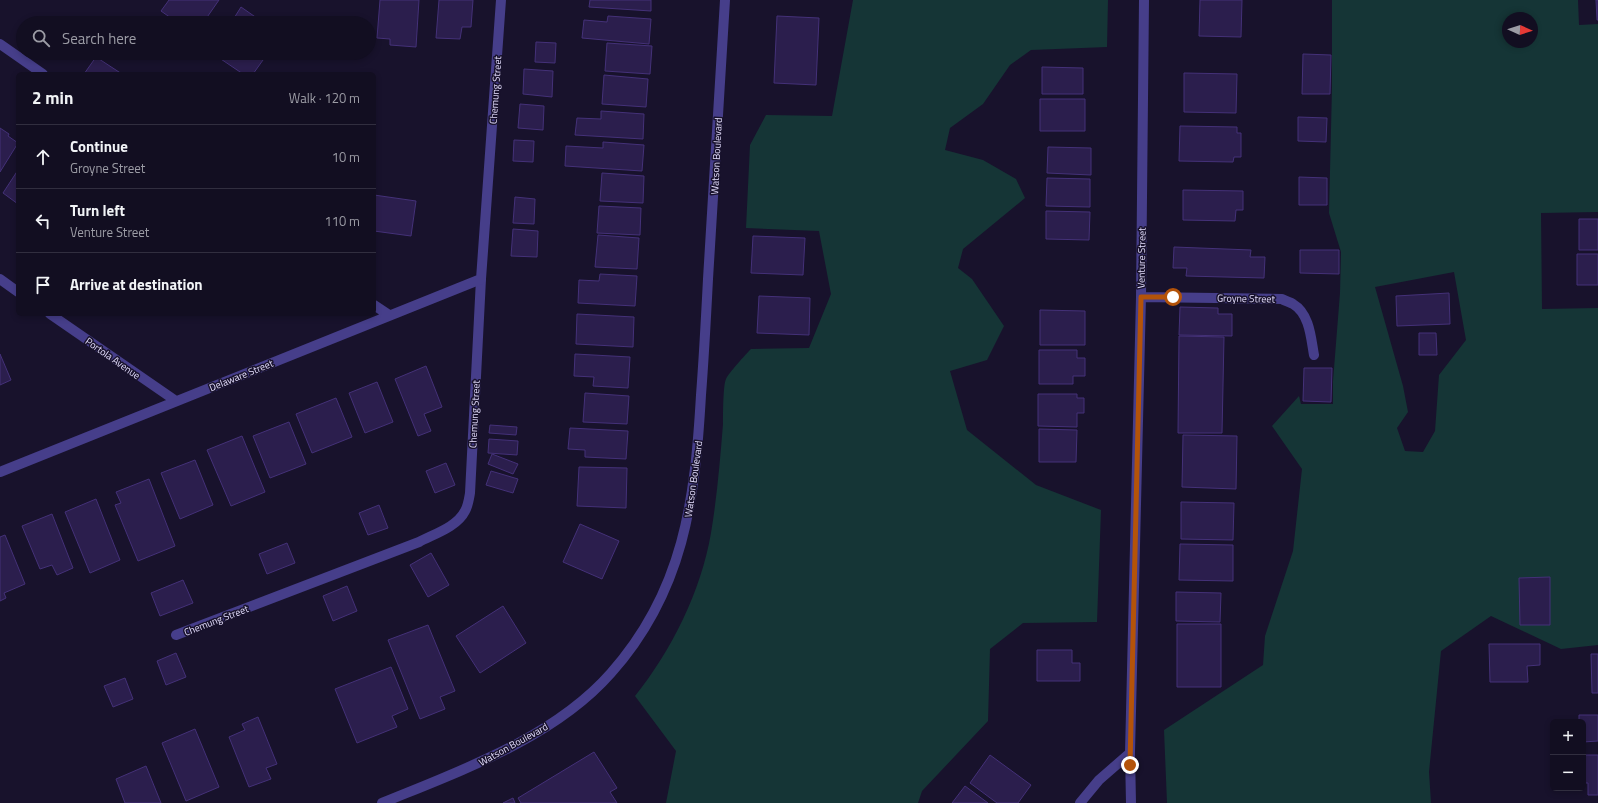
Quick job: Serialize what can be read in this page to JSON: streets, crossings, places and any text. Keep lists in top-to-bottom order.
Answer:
{
  "streets": {
    "street": [
      "Chemung Street",
      "Watson Boulevard",
      "Venture Street",
      "Groyne Street",
      "Portola Avenue",
      "Delaware Street"
    ]
  },
  "crossings": [
    ["Chemung Street", "Delaware Street"],
    ["Venture Street", "Groyne Street"],
    ["Portola Avenue", "Delaware Street"]
  ],
  "north": "right",
  "page": {
    "search": "Search here",
    "heading": ["2 min", "Walk · 120 m"],
    "list": [
      ["Continue", "Groyne Street", "10 m"],
      ["Turn left", "Venture Street", "110 m"],
      "Arrive at destination"
    ],
    "map_buttons": ["+", "−"]
  }
}
